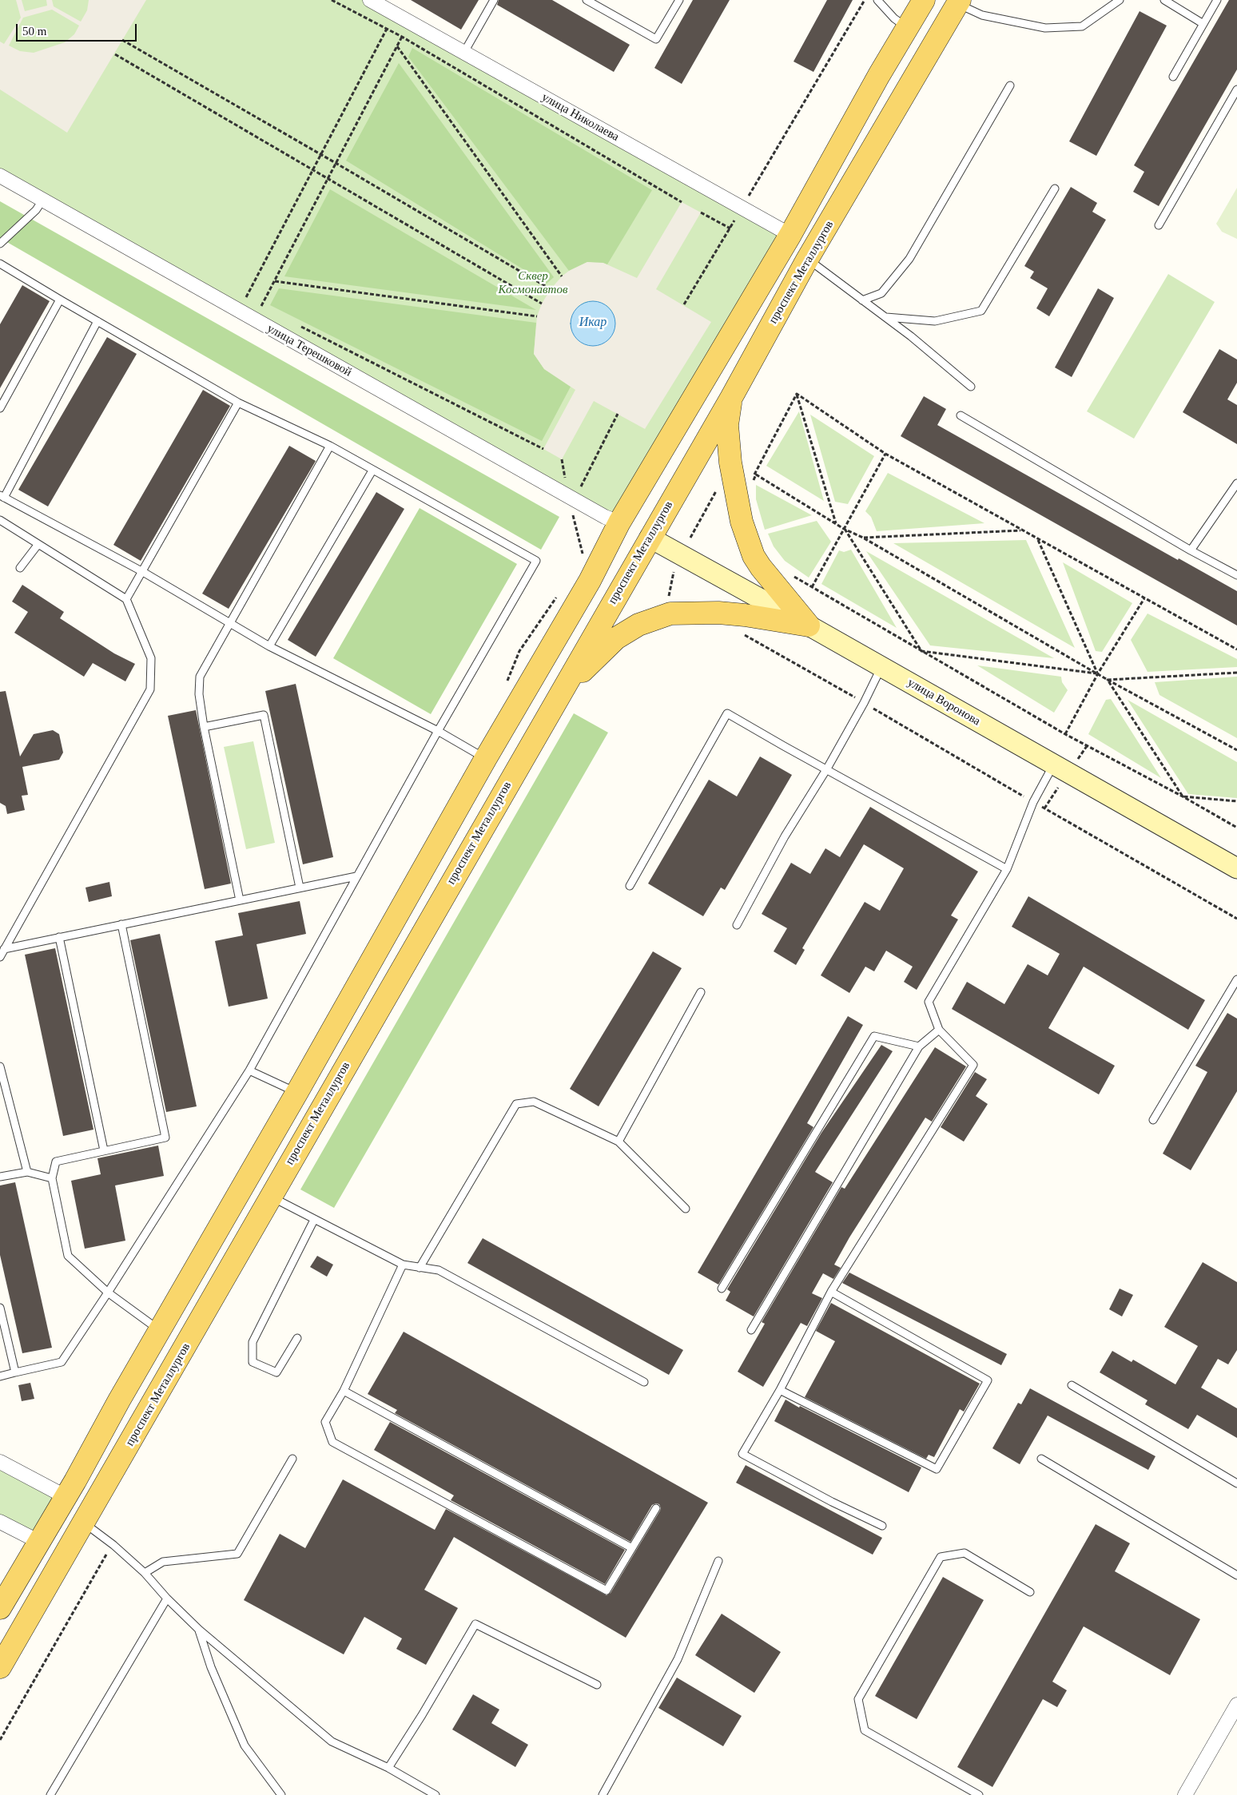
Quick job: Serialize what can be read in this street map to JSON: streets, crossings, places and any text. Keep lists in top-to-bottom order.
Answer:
{
  "streets": {
    "main road": ["проспект Металлургов", "улица Воронова"],
    "street": ["улица Николаева", "улица Терешковой"]
  },
  "crossings": [
    ["проспект Металлургов", "улица Воронова"]
  ],
  "water": ["Икар"],
  "parks": ["Сквер Космонавтов"],
  "scale_bar": "50 m"
}
